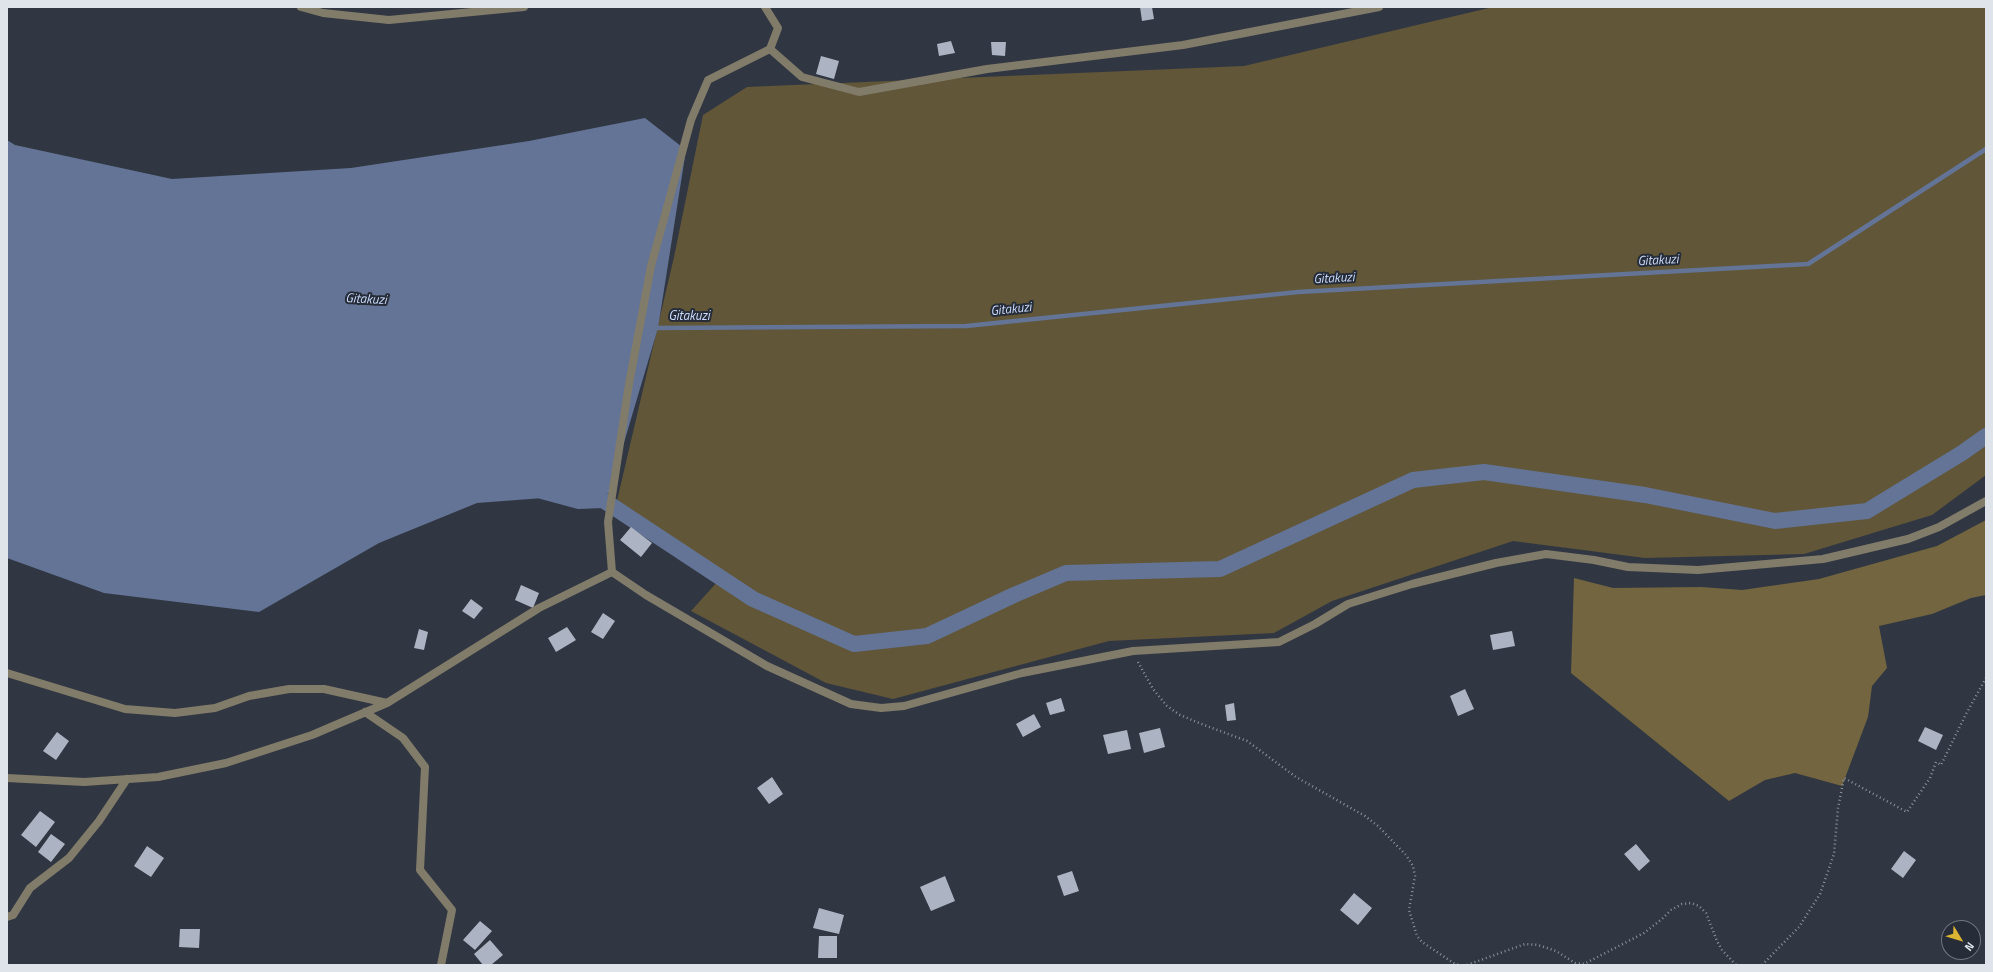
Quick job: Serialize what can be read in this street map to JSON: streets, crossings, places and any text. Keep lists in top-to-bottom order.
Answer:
{
  "water": ["Gitakuzi"],
  "north": "bottom right"
}
